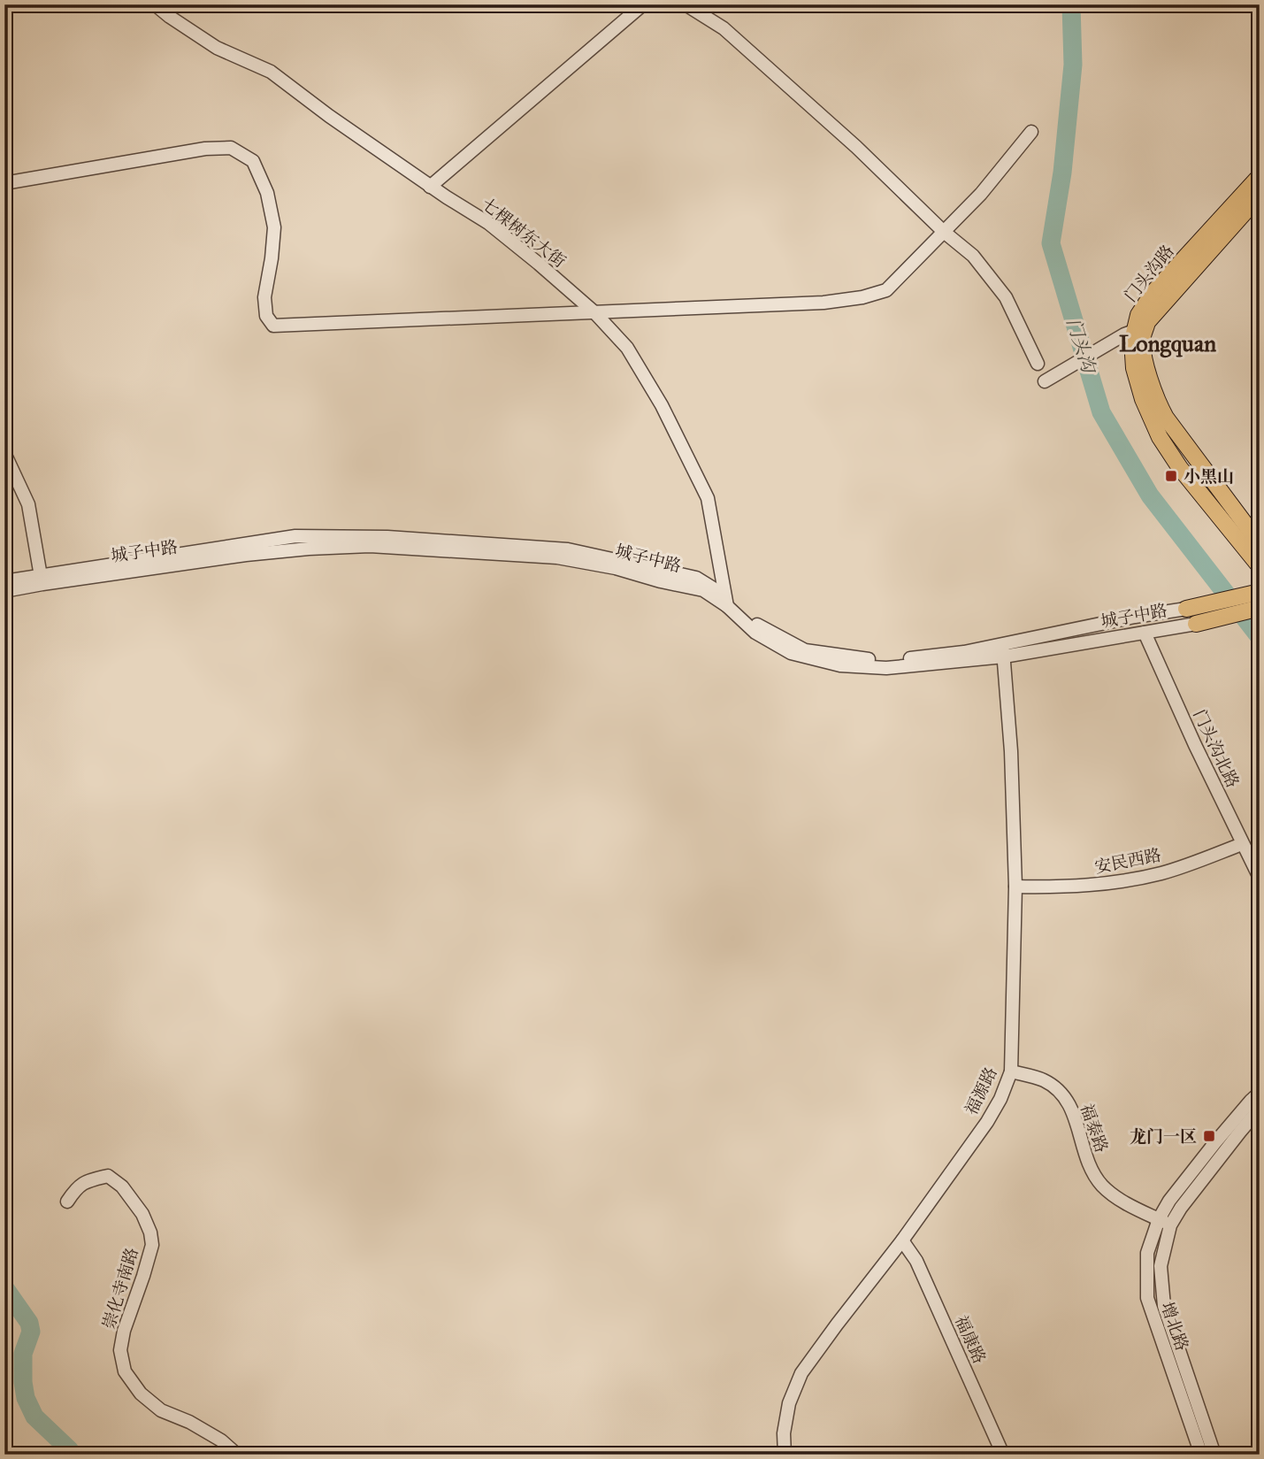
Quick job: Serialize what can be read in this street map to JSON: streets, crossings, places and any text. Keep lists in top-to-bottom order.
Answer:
{
  "streets": {
    "main road": ["门头沟路", "城子中路"],
    "street": [
      "七棵树东大街",
      "门头沟北路",
      "安民西路",
      "福源路",
      "福泰路",
      "崇化寺南路",
      "增北路",
      "福康路"
    ]
  },
  "crossings": [
    ["七棵树东大街", "城子中路"],
    ["城子中路", "门头沟北路"],
    ["城子中路", "福源路"],
    ["门头沟北路", "安民西路"],
    ["安民西路", "福源路"],
    ["福源路", "福泰路"],
    ["福源路", "福康路"],
    ["福泰路", "增北路"]
  ],
  "districts": ["Longquan"],
  "water": ["门头沟"],
  "places": {
    "transit": ["小黑山", "龙门一区"]
  }
}
